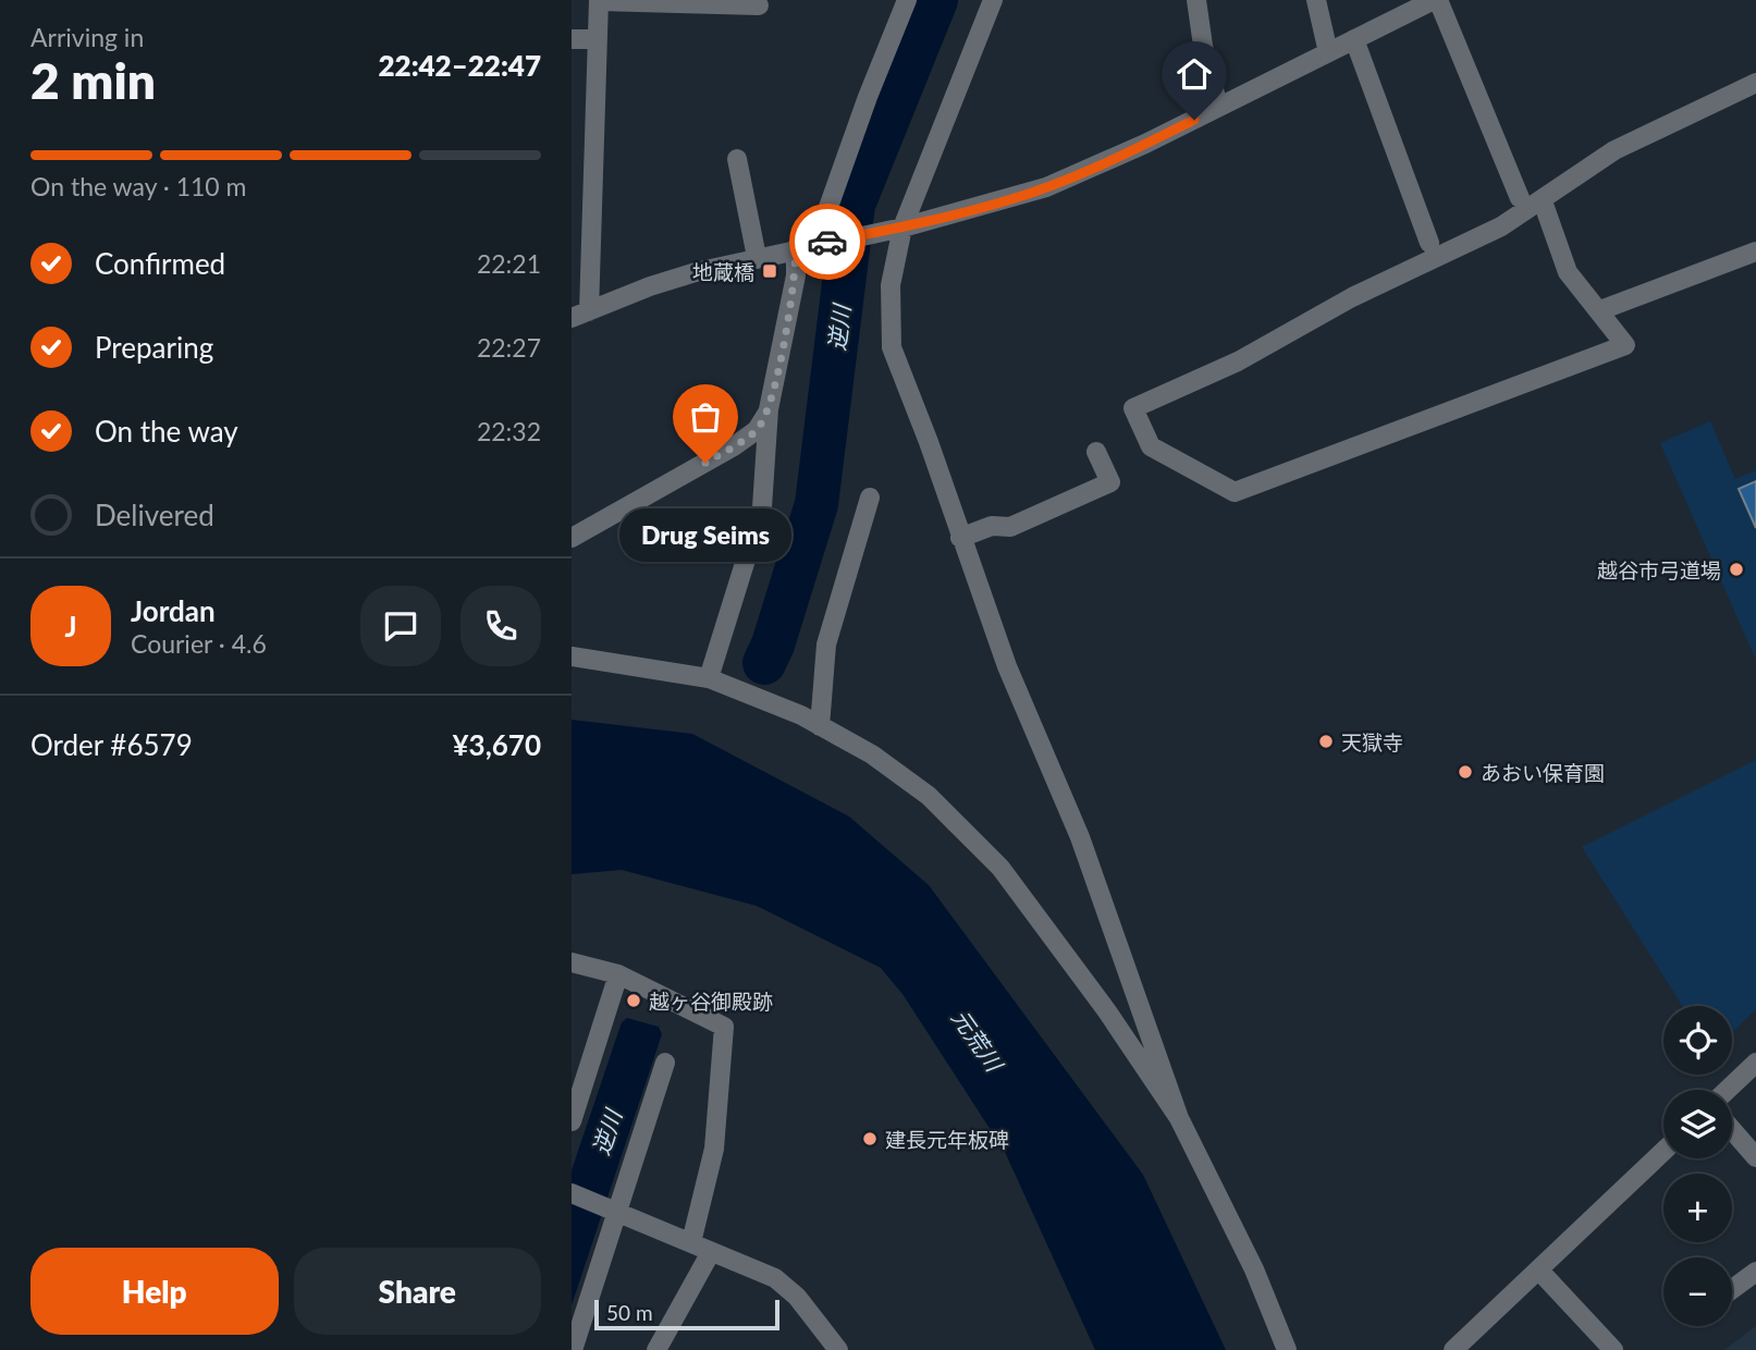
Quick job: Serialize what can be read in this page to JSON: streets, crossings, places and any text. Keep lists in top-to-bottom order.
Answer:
{
  "water": ["逆川", "元荒川"],
  "places": {
    "transit": ["地蔵橋"],
    "other": [
      "Drug Seims",
      "越谷市弓道場",
      "天獄寺",
      "あおい保育園",
      "越ヶ谷御殿跡",
      "建長元年板碑"
    ]
  },
  "scale_bar": "50 m",
  "page": {
    "heading": ["2 min", "Arriving in", "22:42–22:47"],
    "panel": [
      "Jordan",
      "Courier · 4.6",
      "Order #6579",
      "¥3,670"
    ],
    "bar": "On the way · 110 m",
    "list": [
      ["Confirmed", "22:21"],
      ["Preparing", "22:27"],
      ["On the way", "22:32"],
      "Delivered"
    ],
    "bubble": "Drug Seims",
    "round": "J",
    "map_buttons": ["+", "−"],
    "buttons": ["Help", "Share"],
    "scale": "50 m"
  }
}
